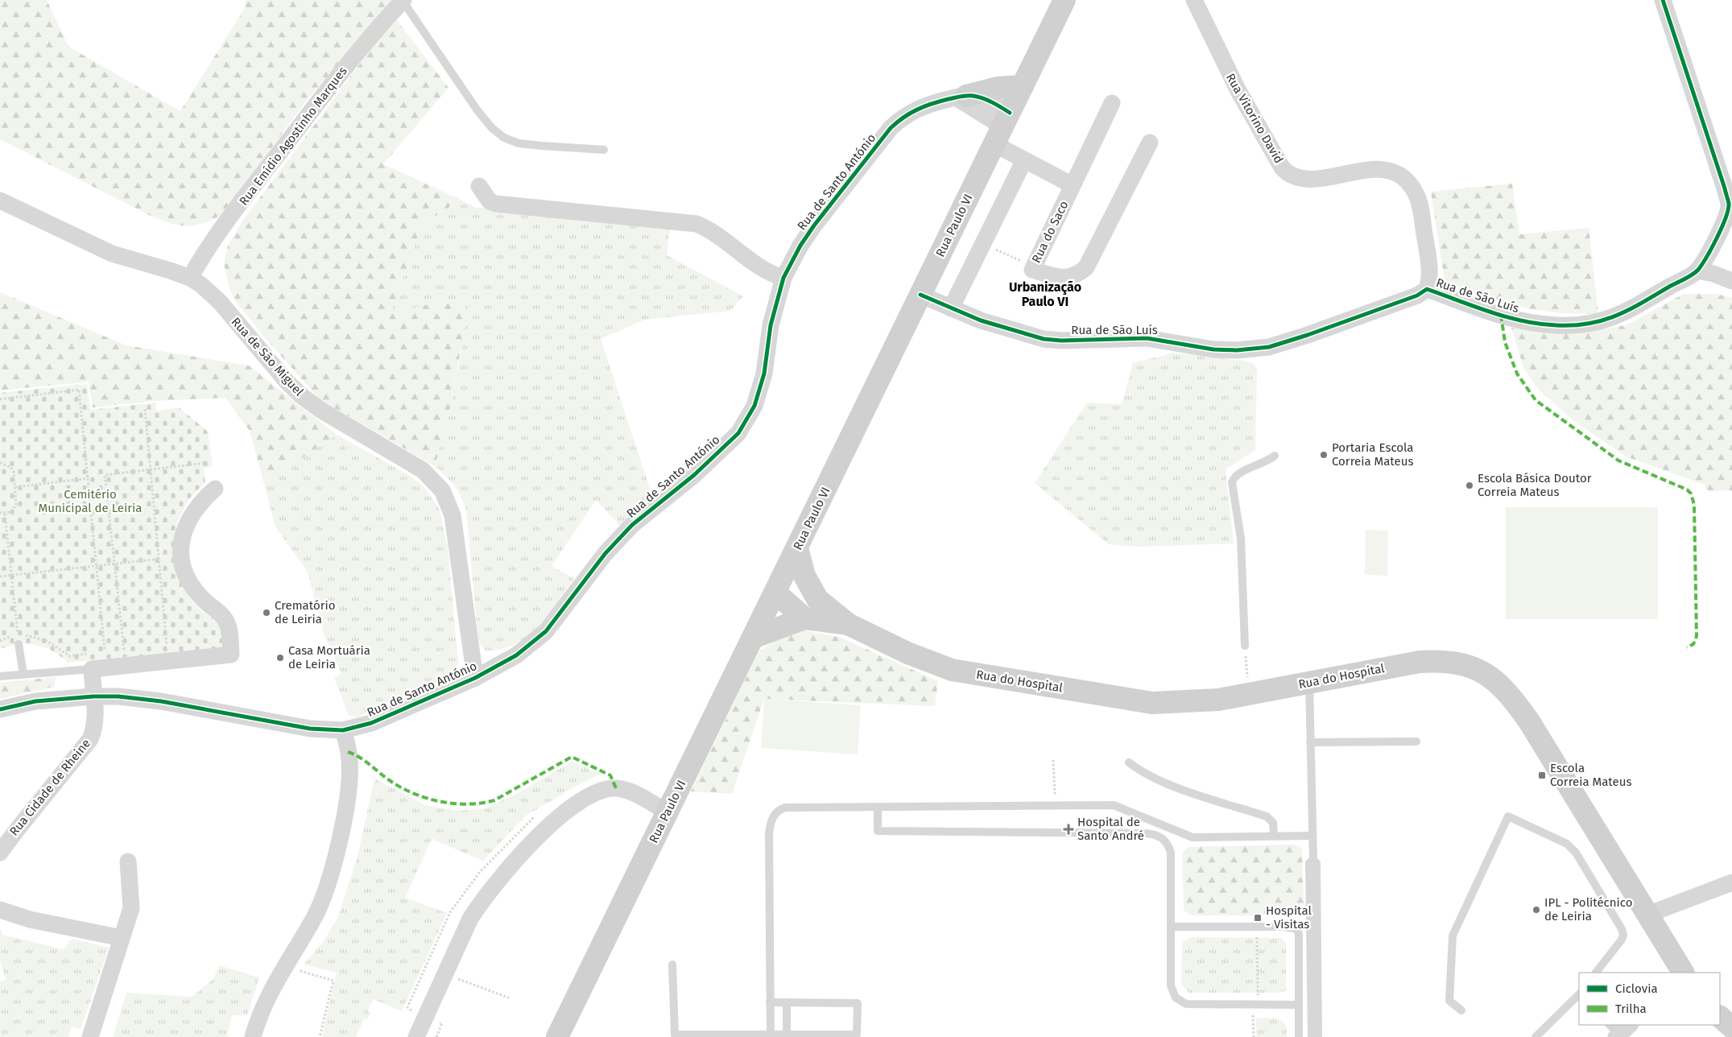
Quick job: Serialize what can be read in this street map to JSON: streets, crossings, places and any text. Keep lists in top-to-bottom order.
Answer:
{
  "streets": {
    "main road": ["Rua Paulo VI", "Rua do Hospital"],
    "street": [
      "Rua Vitorino David",
      "Rua Emídio Agostinho Marques",
      "Rua de Santo António",
      "Rua do Saco",
      "Rua de São Luís",
      "Rua de São Miguel",
      "Rua Cidade de Rheine"
    ]
  },
  "crossings": [
    ["Rua Vitorino David", "Rua de São Luís"],
    ["Rua Emídio Agostinho Marques", "Rua de São Miguel"],
    ["Rua de Santo António", "Rua Paulo VI"],
    ["Rua de Santo António", "Rua do Saco"],
    ["Rua de Santo António", "Rua de São Miguel"],
    ["Rua de Santo António", "Rua Cidade de Rheine"],
    ["Rua Paulo VI", "Rua de São Luís"],
    ["Rua Paulo VI", "Rua do Hospital"]
  ],
  "districts": ["Urbanização Paulo VI"],
  "parks": ["Cemitério Municipal de Leiria"],
  "places": {
    "other": [
      "Portaria Escola Correia Mateus",
      "Escola Básica Doutor Correia Mateus",
      "Crematório de Leiria",
      "Casa Mortuária de Leiria",
      "IPL - Politécnico de Leiria"
    ],
    "transit": ["Escola Correia Mateus", "Hospital - Visitas"],
    "health": ["Hospital de Santo André"]
  },
  "legend": ["Ciclovia", "Trilha"]
}
